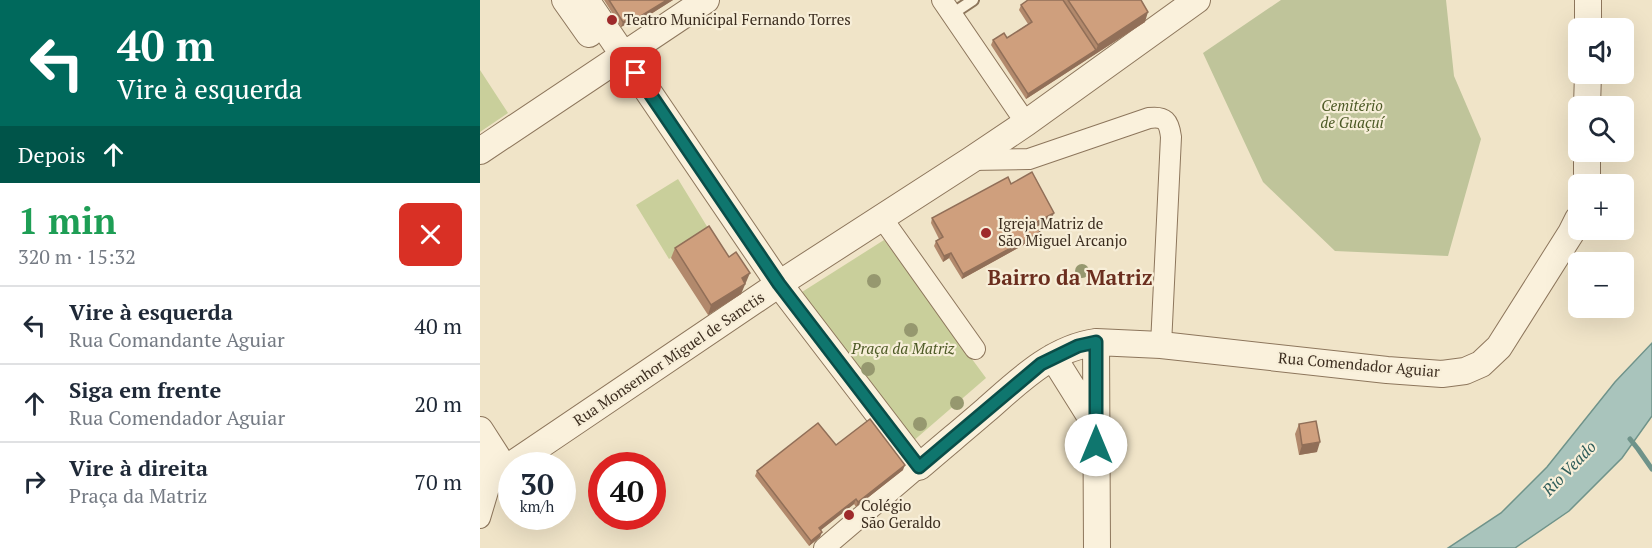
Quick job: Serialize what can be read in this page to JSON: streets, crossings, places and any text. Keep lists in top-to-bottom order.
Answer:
{
  "streets": {
    "street": ["Rua Monsenhor Miguel de Sanctis", "Rua Comendador Aguiar"]
  },
  "districts": ["Bairro da Matriz"],
  "water": ["Rio Veado"],
  "parks": ["Cemitério de Guaçuí", "Praça da Matriz"],
  "places": ["Teatro Municipal Fernando Torres", "Igreja Matriz de São Miguel Arcanjo", "Colégio São Geraldo"],
  "page": {
    "turn": ["40 m", "Vire à esquerda"],
    "map_buttons": ["+", "−"],
    "then": "Depois",
    "heading": ["1 min", "320 m · 15:32"],
    "list": [
      {
        "name": "Vire à esquerda",
        "note": "Rua Comandante Aguiar",
        "value": "40 m"
      },
      {
        "name": "Siga em frente",
        "note": "Rua Comendador Aguiar",
        "value": "20 m"
      },
      {
        "name": "Vire à direita",
        "note": "Praça da Matriz",
        "value": "70 m"
      }
    ],
    "speed": "30 km/h",
    "limit": "40"
  }
}
